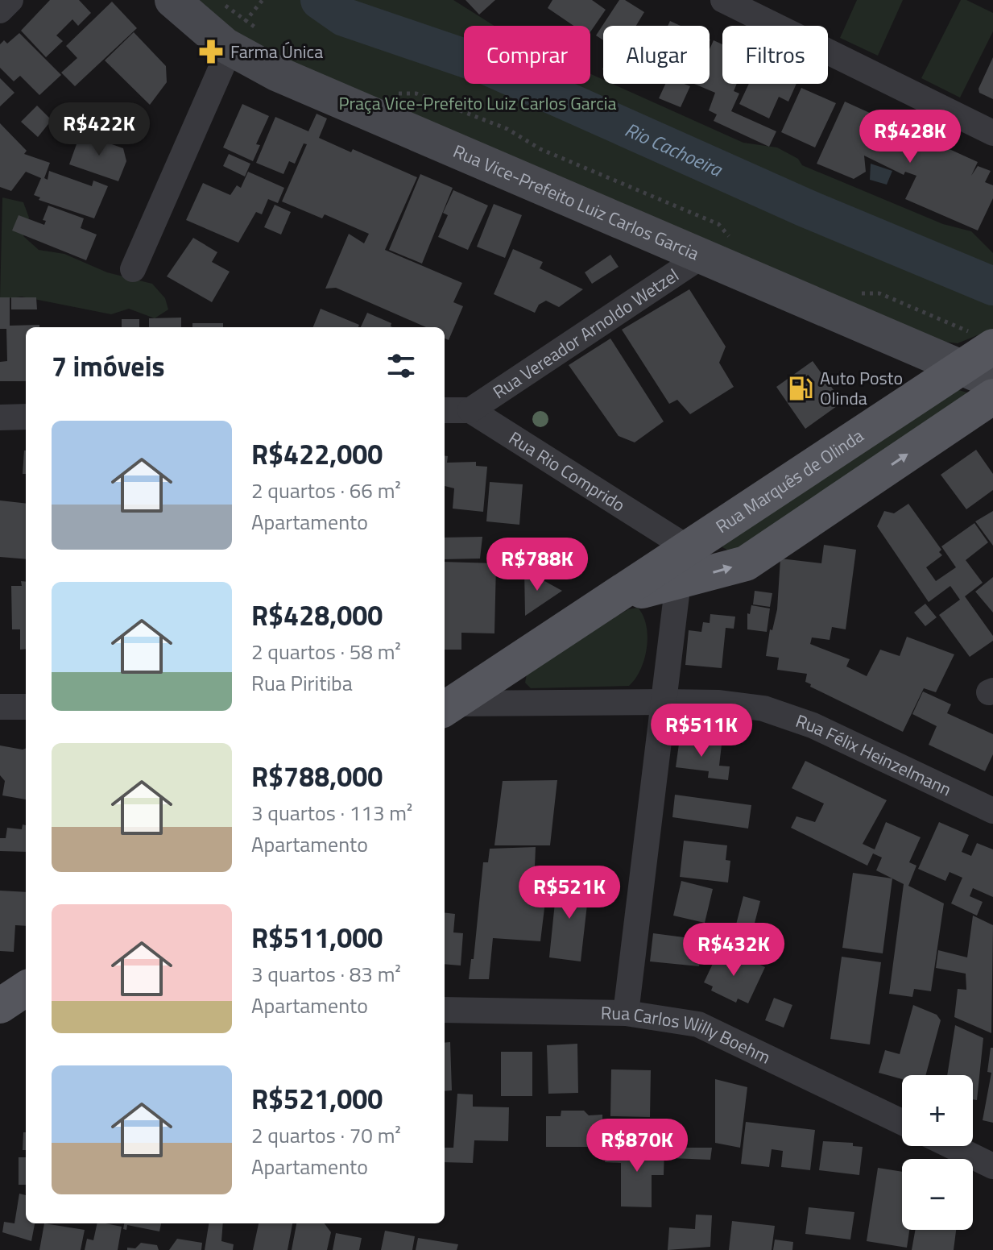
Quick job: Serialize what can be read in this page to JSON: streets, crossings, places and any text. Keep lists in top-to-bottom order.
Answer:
{
  "streets": {
    "main road": ["Rua Vice-Prefeito Luiz Carlos Garcia", "Rua Marquês de Olinda"],
    "street": [
      "Rua Vereador Arnoldo Wetzel",
      "Rua Rio Comprido",
      "Rua Félix Heinzelmann",
      "Rua Carlos Willy Boehm"
    ]
  },
  "crossings": [
    ["Rua Vice-Prefeito Luiz Carlos Garcia", "Rua Vereador Arnoldo Wetzel"],
    ["Rua Vice-Prefeito Luiz Carlos Garcia", "Rua Marquês de Olinda"],
    ["Rua Vereador Arnoldo Wetzel", "Rua Rio Comprido"],
    ["Rua Rio Comprido", "Rua Marquês de Olinda"],
    ["Rua Marquês de Olinda", "Rua Félix Heinzelmann"]
  ],
  "water": ["Rio Cachoeira"],
  "parks": ["Praça Vice-Prefeito Luiz Carlos Garcia"],
  "places": {
    "pharmacy": ["Farma Única"],
    "fuel station": ["Auto Posto Olinda"]
  },
  "page": {
    "chip": ["Comprar", "Alugar", "Filtros"],
    "price": [
      "R$422K",
      "R$428K",
      "R$788K",
      "R$511K",
      "R$521K",
      "R$432K",
      "R$870K"
    ],
    "heading": "7 imóveis",
    "list": [
      {
        "name": "R$422,000",
        "note": "2 quartos · 66 m² · Apartamento"
      },
      {
        "name": "R$428,000",
        "note": "2 quartos · 58 m² · Rua Piritiba"
      },
      {
        "name": "R$788,000",
        "note": "3 quartos · 113 m² · Apartamento"
      },
      {
        "name": "R$511,000",
        "note": "3 quartos · 83 m² · Apartamento"
      },
      {
        "name": "R$521,000",
        "note": "2 quartos · 70 m² · Apartamento"
      }
    ],
    "map_buttons": ["+", "−"]
  }
}
